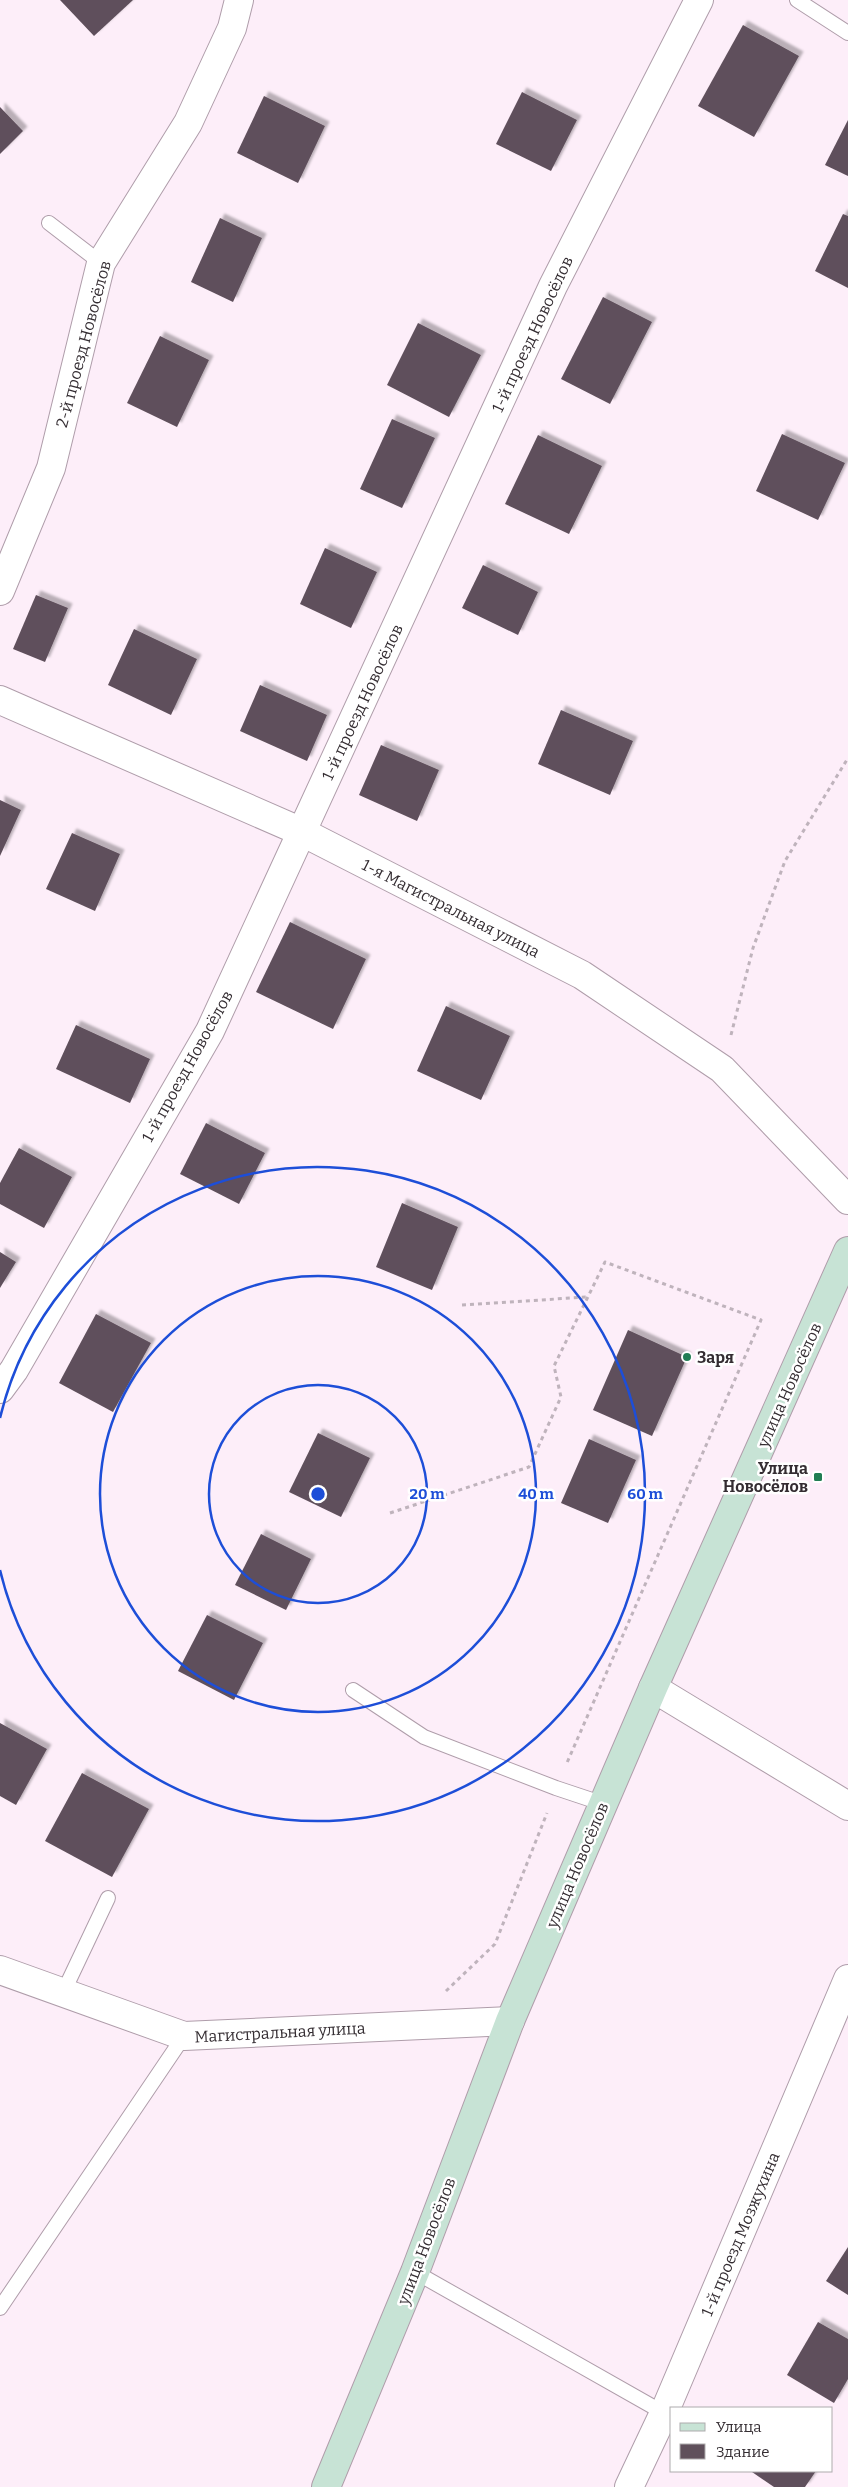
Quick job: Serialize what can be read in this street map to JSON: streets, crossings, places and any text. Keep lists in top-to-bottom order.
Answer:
{
  "streets": {
    "street": [
      "1-й проезд Новосёлов",
      "2-й проезд Новосёлов",
      "1-я Магистральная улица",
      "улица Новосёлов",
      "Магистральная улица",
      "1-й проезд Мозжухина"
    ]
  },
  "crossings": [
    ["1-й проезд Новосёлов", "1-я Магистральная улица"],
    ["улица Новосёлов", "Магистральная улица"]
  ],
  "places": {
    "other": ["Заря"],
    "transit": ["Улица Новосёлов"]
  },
  "legend": ["Улица", "Здание"],
  "rings": ["20 m", "40 m", "60 m"]
}
